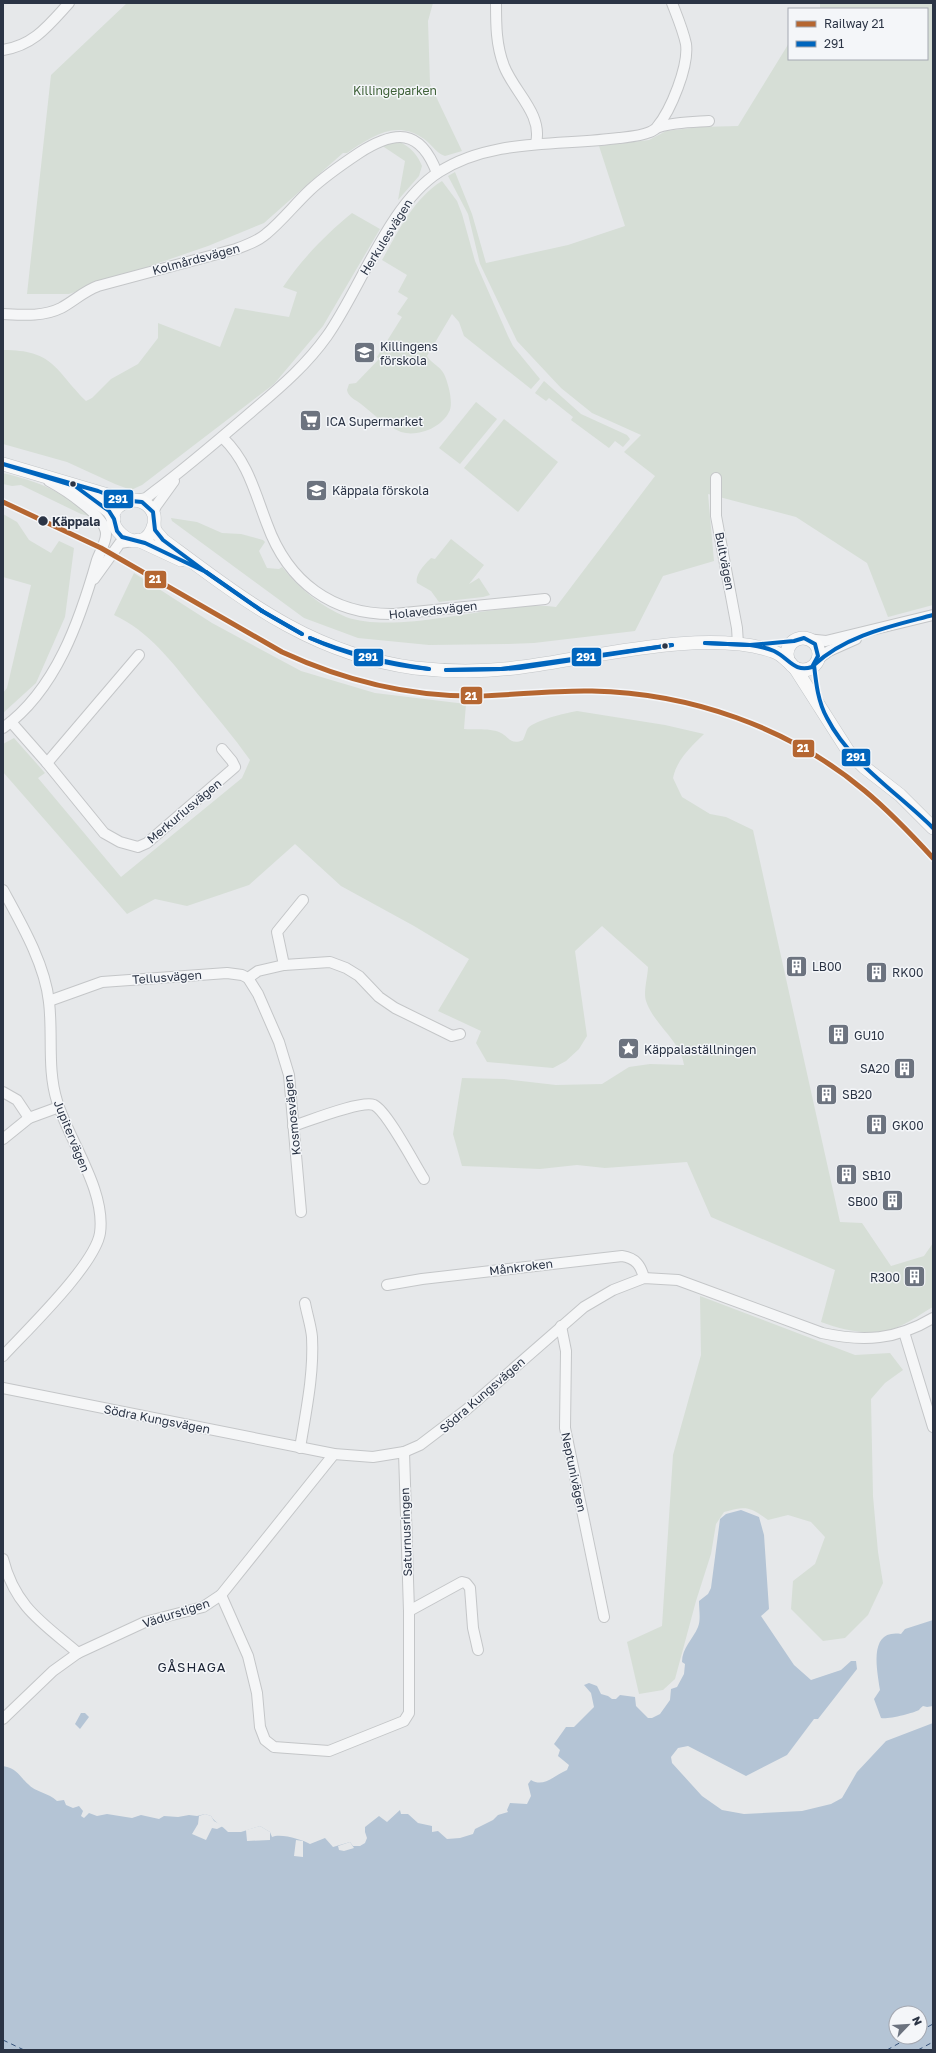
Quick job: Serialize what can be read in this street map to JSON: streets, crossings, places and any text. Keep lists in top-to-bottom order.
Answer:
{
  "streets": {
    "street": [
      "Herkulesvägen",
      "Kolmårdsvägen",
      "Bultvägen",
      "Holavedsvägen",
      "Merkuriusvägen",
      "Tellusvägen",
      "Kosmosvägen",
      "Jupitervägen",
      "Månkroken",
      "Södra Kungsvägen",
      "Neptunivägen",
      "Saturnusringen",
      "Vädurstigen"
    ]
  },
  "crossings": [
    ["Herkulesvägen", "Kolmårdsvägen"],
    ["Herkulesvägen", "Holavedsvägen"],
    ["Tellusvägen", "Kosmosvägen"],
    ["Tellusvägen", "Jupitervägen"],
    ["Månkroken", "Södra Kungsvägen"],
    ["Södra Kungsvägen", "Neptunivägen"],
    ["Södra Kungsvägen", "Saturnusringen"],
    ["Södra Kungsvägen", "Vädurstigen"],
    ["Saturnusringen", "Vädurstigen"]
  ],
  "districts": ["GÅSHAGA"],
  "parks": ["Killingeparken"],
  "places": {
    "school or university": ["Killingens förskola", "Käppala förskola"],
    "supermarket": ["ICA Supermarket"],
    "other": ["Käppala"],
    "building": [
      "LB00",
      "RK00",
      "GU10",
      "SA20",
      "SB20",
      "GK00",
      "SB10",
      "SB00",
      "R300"
    ],
    "place": ["Käppalaställningen"]
  },
  "lines": ["transit line 291", "rail line 21"],
  "legend": ["Railway 21", "291"],
  "north": "top right"
}
